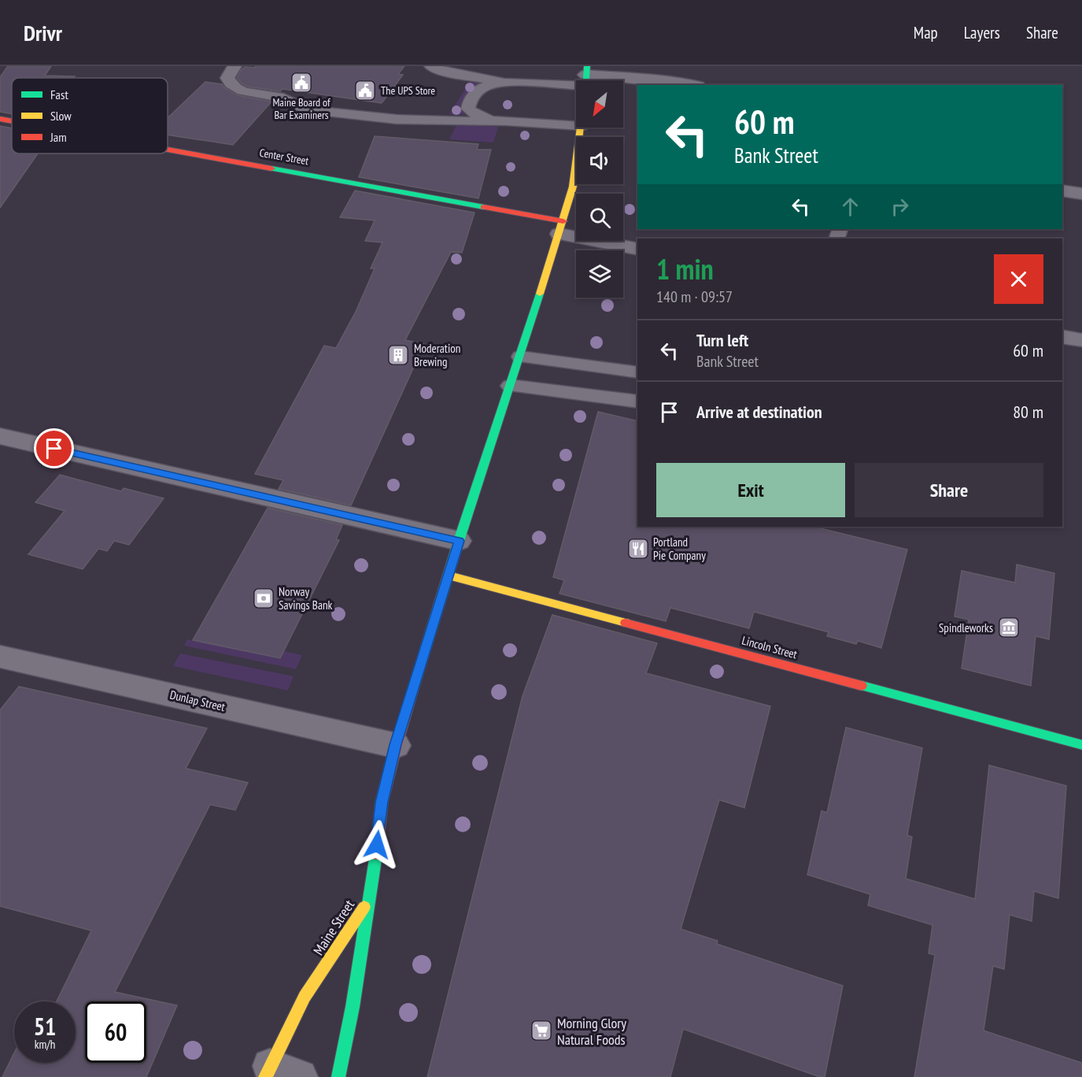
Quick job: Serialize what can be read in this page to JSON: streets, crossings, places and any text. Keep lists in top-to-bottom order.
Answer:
{
  "streets": {
    "main road": ["Center Street", "Lincoln Street", "Maine Street"],
    "street": ["Dunlap Street"]
  },
  "places": {
    "public building": ["Maine Board of Bar Examiners", "The UPS Store"],
    "building": ["Moderation Brewing"],
    "restaurant": ["Portland Pie Company"],
    "bank": ["Norway Savings Bank"],
    "museum": ["Spindleworks"],
    "supermarket": ["Morning Glory Natural Foods"]
  },
  "legend": ["Fast", "Slow", "Jam"],
  "north": "bottom left",
  "page": {
    "header": "Drivr",
    "nav": ["Map", "Layers", "Share"],
    "turn": ["60 m", "Bank Street"],
    "heading": ["1 min", "140 m · 09:57"],
    "list": [
      {
        "name": "Turn left",
        "note": "Bank Street",
        "value": "60 m"
      },
      {
        "name": "Arrive at destination",
        "value": "80 m"
      }
    ],
    "buttons": ["Exit", "Share"],
    "speed": "51 km/h",
    "limit": "60"
  }
}
